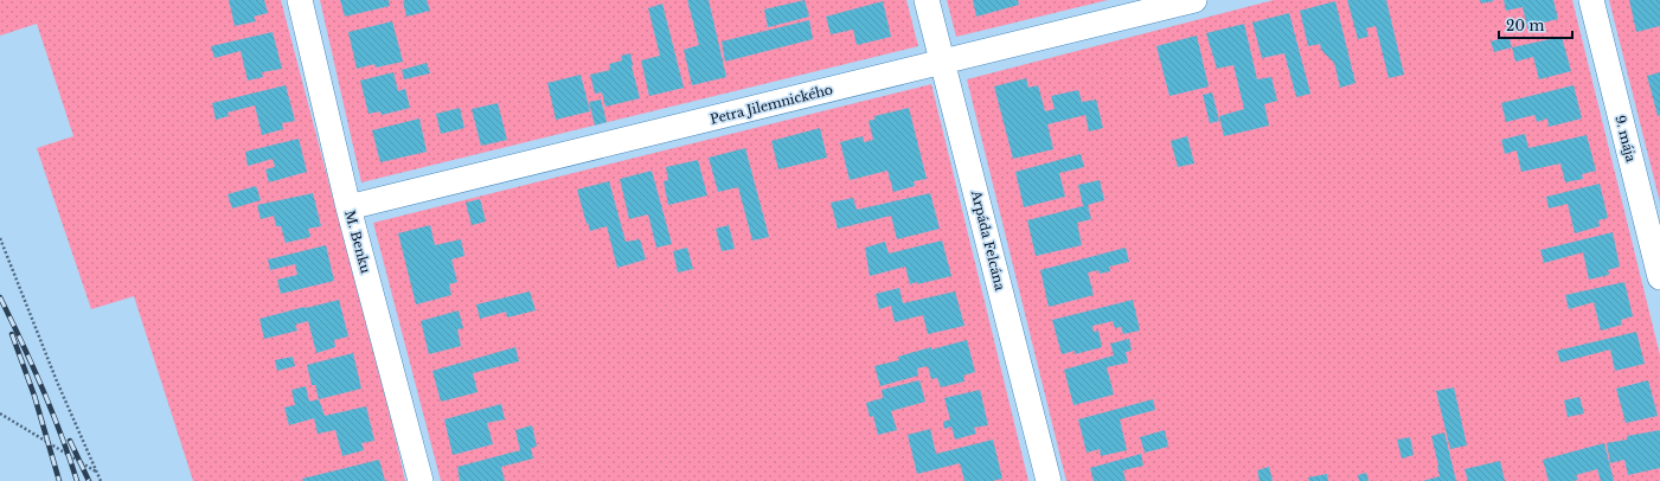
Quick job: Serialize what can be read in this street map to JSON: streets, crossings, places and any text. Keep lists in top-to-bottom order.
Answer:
{
  "streets": {
    "street": [
      "Petra Jilemnického",
      "9. mája",
      "Arpáda Felcána",
      "M. Benku"
    ]
  },
  "crossings": [
    ["Petra Jilemnického", "Arpáda Felcána"],
    ["Petra Jilemnického", "M. Benku"]
  ],
  "scale_bar": "20 m"
}
